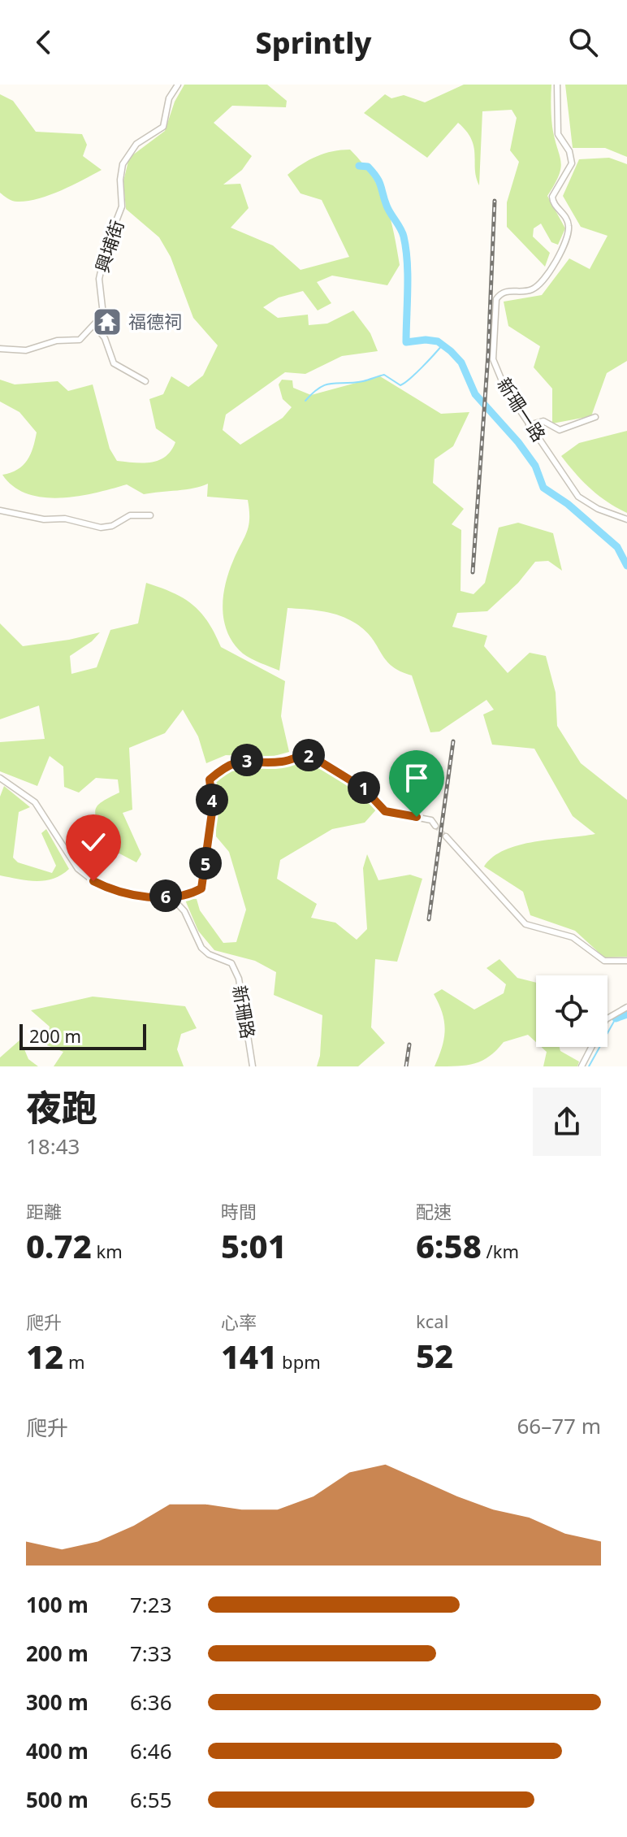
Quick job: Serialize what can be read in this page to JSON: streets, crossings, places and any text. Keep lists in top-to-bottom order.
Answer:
{
  "streets": {
    "street": ["興埔街", "新珊一路", "新珊路"]
  },
  "places": {
    "temple": ["福德祠"]
  },
  "scale_bar": "200 m",
  "page": {
    "header": "Sprintly",
    "pins": [
      "2",
      "3",
      "1",
      "4",
      "5",
      "6"
    ],
    "scale": "200 m",
    "heading": ["夜跑", "18:43"],
    "stats": [
      ["距離", "0.72 km"],
      ["時間", "5:01"],
      ["配速", "6:58 /km"],
      ["爬升", "12 m"],
      ["心率", "141 bpm"],
      ["kcal", "52"]
    ],
    "chart": ["爬升", "66–77 m"],
    "list": [
      {
        "name": "100 m",
        "note": "7:23"
      },
      {
        "name": "200 m",
        "note": "7:33"
      },
      {
        "name": "300 m",
        "note": "6:36"
      },
      {
        "name": "400 m",
        "note": "6:46"
      },
      {
        "name": "500 m",
        "note": "6:55"
      }
    ]
  }
}
